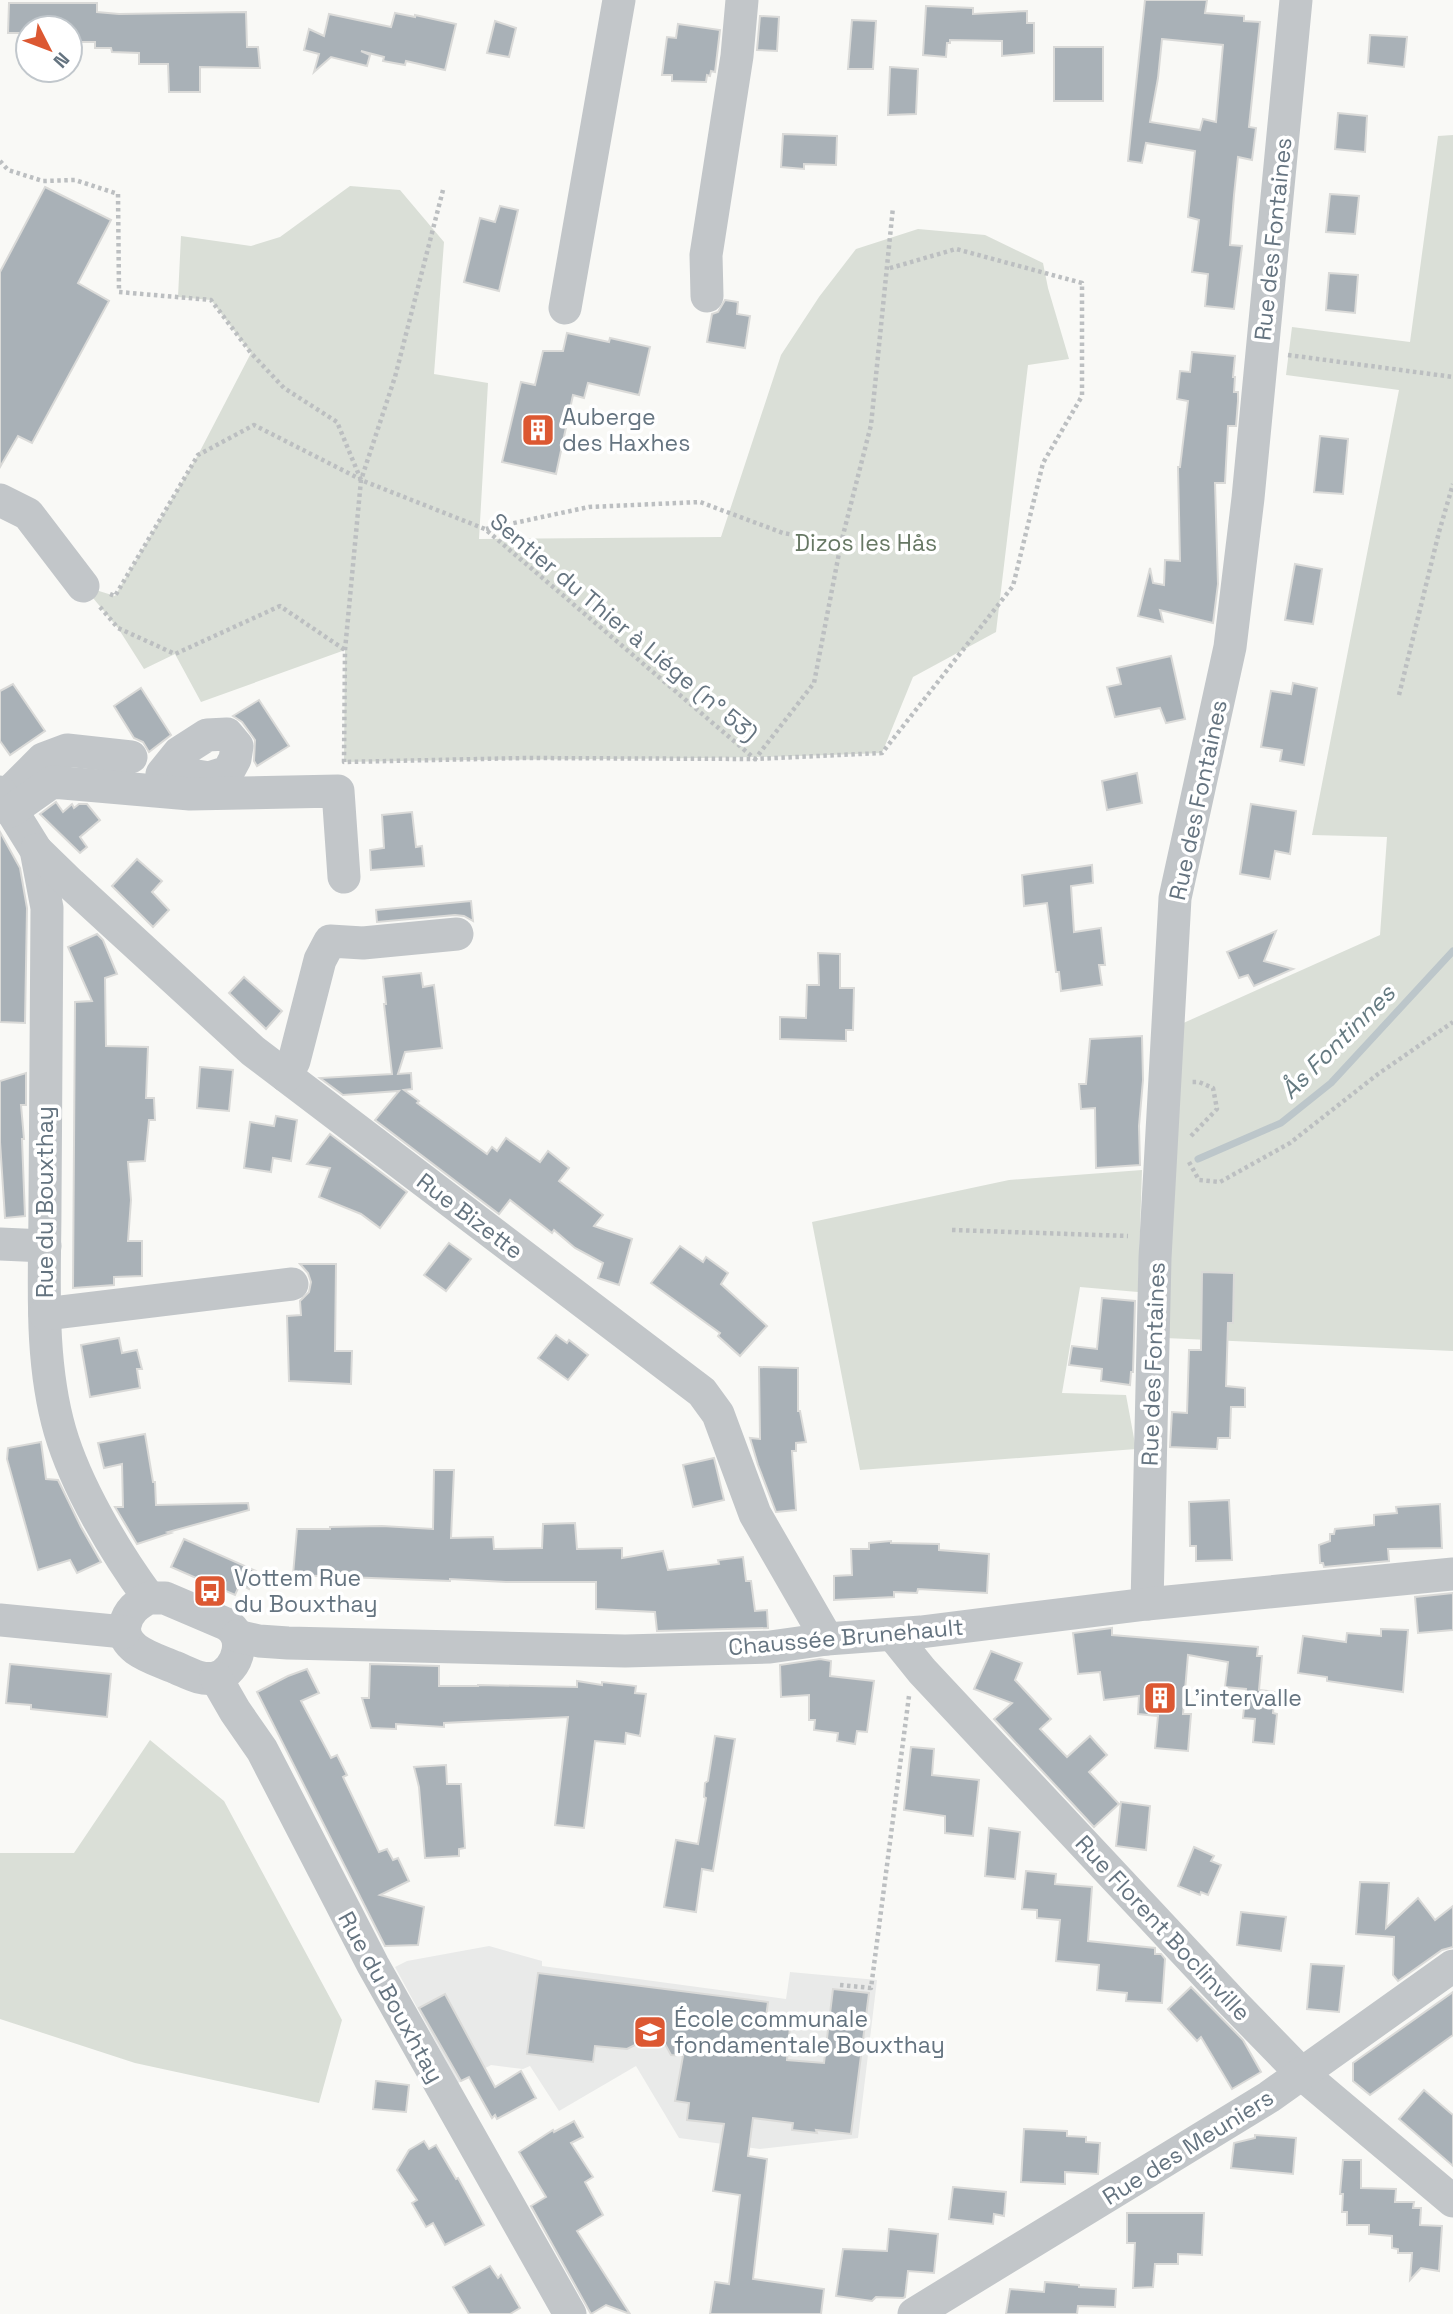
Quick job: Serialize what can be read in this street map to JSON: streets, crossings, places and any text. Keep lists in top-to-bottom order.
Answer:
{
  "streets": {
    "street": [
      "Rue des Fontaines",
      "Rue du Bouxthay",
      "Rue Bizette",
      "Chaussée Brunehault",
      "Rue Florent Boclinville",
      "Rue du Bouxhtay",
      "Rue des Meuniers"
    ],
    "path": ["Sentier du Thier à Liége (n° 53)"]
  },
  "crossings": [
    ["Rue des Fontaines", "Chaussée Brunehault"],
    ["Rue du Bouxthay", "Rue Bizette"],
    ["Rue du Bouxthay", "Chaussée Brunehault"],
    ["Rue Bizette", "Chaussée Brunehault"],
    ["Chaussée Brunehault", "Rue Florent Boclinville"],
    ["Rue Florent Boclinville", "Rue des Meuniers"]
  ],
  "water": ["Ås Fontinnes"],
  "parks": ["Dizos les Hås"],
  "places": {
    "building": ["Auberge des Haxhes", "L'intervalle"],
    "bus stop": ["Vottem Rue du Bouxthay"],
    "school or university": ["École communale fondamentale Bouxthay"]
  },
  "north": "bottom right"
}
